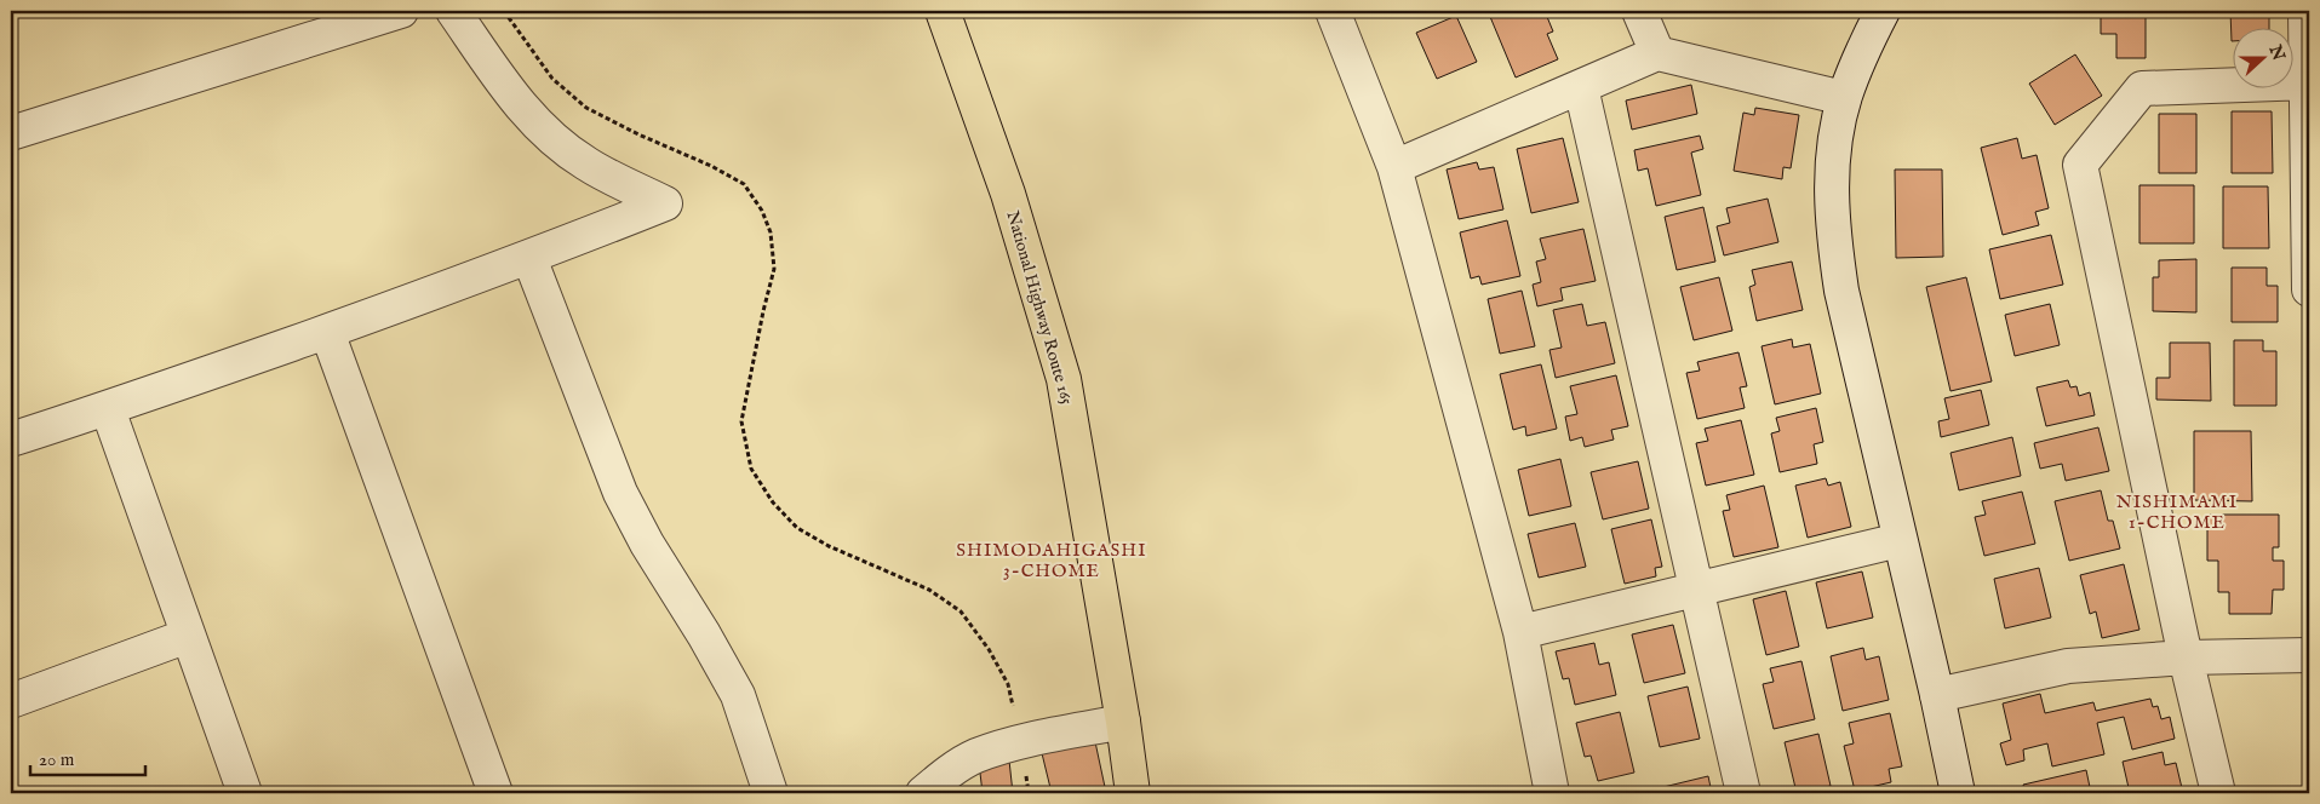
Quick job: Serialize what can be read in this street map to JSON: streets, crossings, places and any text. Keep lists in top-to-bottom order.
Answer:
{
  "streets": {
    "highway": ["National Highway Route 165"]
  },
  "districts": ["NISHIMAMI 1-CHOME", "SHIMODAHIGASHI 3-CHOME"],
  "scale_bar": "20 m",
  "north": "right"
}
